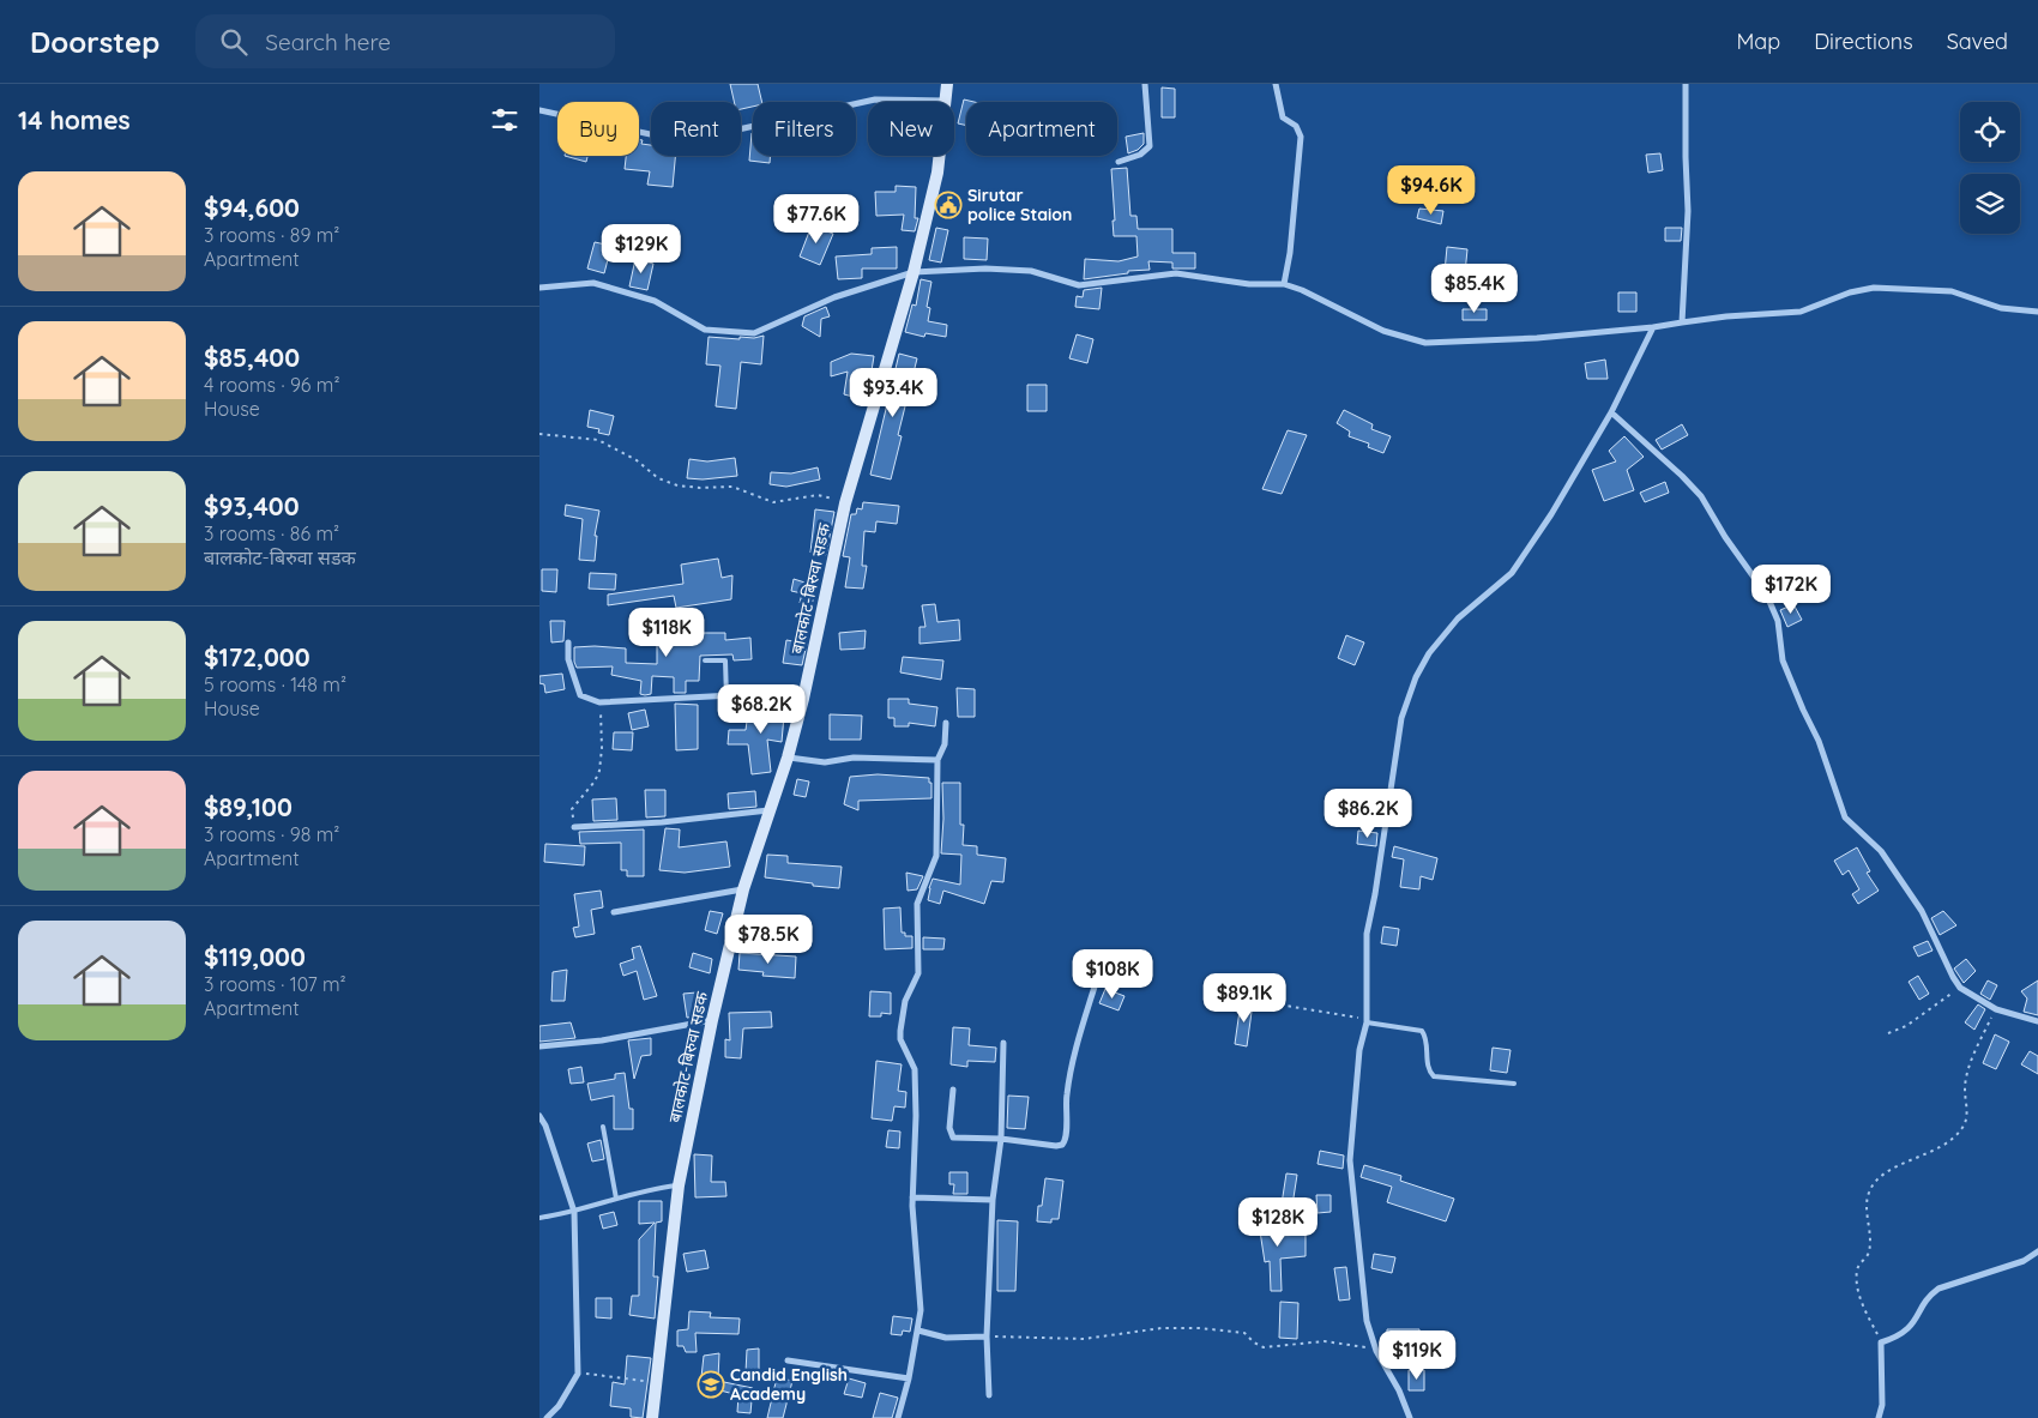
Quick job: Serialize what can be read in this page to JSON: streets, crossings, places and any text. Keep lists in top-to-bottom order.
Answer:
{
  "streets": {
    "main road": ["बालकोट-बिरुवा सडक"]
  },
  "places": {
    "public building": ["Sirutar police Staion"],
    "school or university": ["Candid English Academy"]
  },
  "page": {
    "header": "Doorstep",
    "search": "Search here",
    "nav": ["Map", "Directions", "Saved"],
    "heading": "14 homes",
    "chip": [
      "Buy",
      "Rent",
      "Filters",
      "New",
      "Apartment"
    ],
    "list": [
      {
        "name": "$94,600",
        "note": "3 rooms · 89 m² · Apartment"
      },
      {
        "name": "$85,400",
        "note": "4 rooms · 96 m² · House"
      },
      {
        "name": "$93,400",
        "note": "3 rooms · 86 m² · बालकोट-बिरुवा सडक"
      },
      {
        "name": "$172,000",
        "note": "5 rooms · 148 m² · House"
      },
      {
        "name": "$89,100",
        "note": "3 rooms · 98 m² · Apartment"
      },
      {
        "name": "$119,000",
        "note": "3 rooms · 107 m² · Apartment"
      }
    ],
    "price": [
      "$94.6K",
      "$77.6K",
      "$129K",
      "$85.4K",
      "$93.4K",
      "$172K",
      "$118K",
      "$68.2K",
      "$86.2K",
      "$78.5K",
      "$108K",
      "$89.1K",
      "$128K",
      "$119K"
    ]
  }
}
